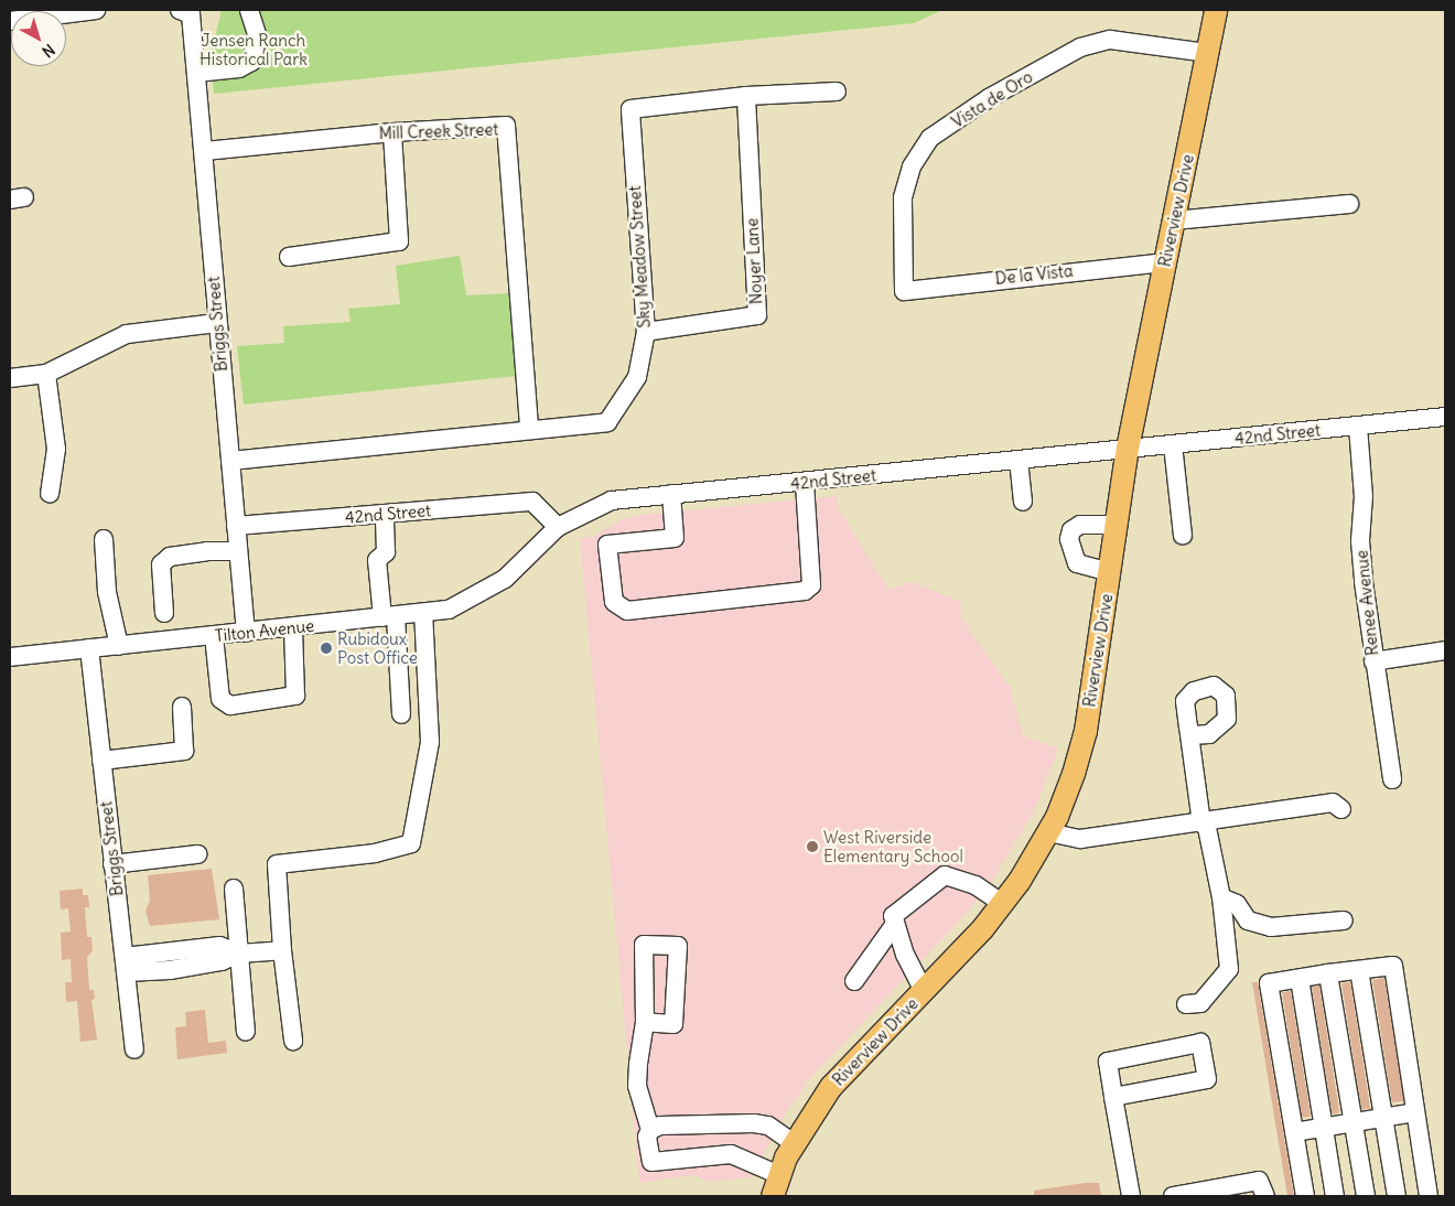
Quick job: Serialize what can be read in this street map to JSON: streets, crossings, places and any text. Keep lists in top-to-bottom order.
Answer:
{
  "streets": {
    "main road": ["Riverview Drive"],
    "street": [
      "Vista de Oro",
      "Mill Creek Street",
      "Sky Meadow Street",
      "Noyer Lane",
      "De la Vista",
      "Briggs Street",
      "42nd Street",
      "Renee Avenue",
      "Tilton Avenue"
    ]
  },
  "crossings": [
    ["Vista de Oro", "Riverview Drive"],
    ["Vista de Oro", "De la Vista"],
    ["Mill Creek Street", "Sky Meadow Street"],
    ["Mill Creek Street", "Briggs Street"],
    ["Riverview Drive", "De la Vista"],
    ["Riverview Drive", "42nd Street"],
    ["Sky Meadow Street", "Noyer Lane"],
    ["Sky Meadow Street", "Briggs Street"],
    ["Briggs Street", "42nd Street"],
    ["Briggs Street", "Tilton Avenue"],
    ["42nd Street", "Renee Avenue"],
    ["42nd Street", "Tilton Avenue"]
  ],
  "parks": ["Jensen Ranch Historical Park"],
  "places": ["Rubidoux Post Office", "West Riverside Elementary School"],
  "north": "bottom right"
}
